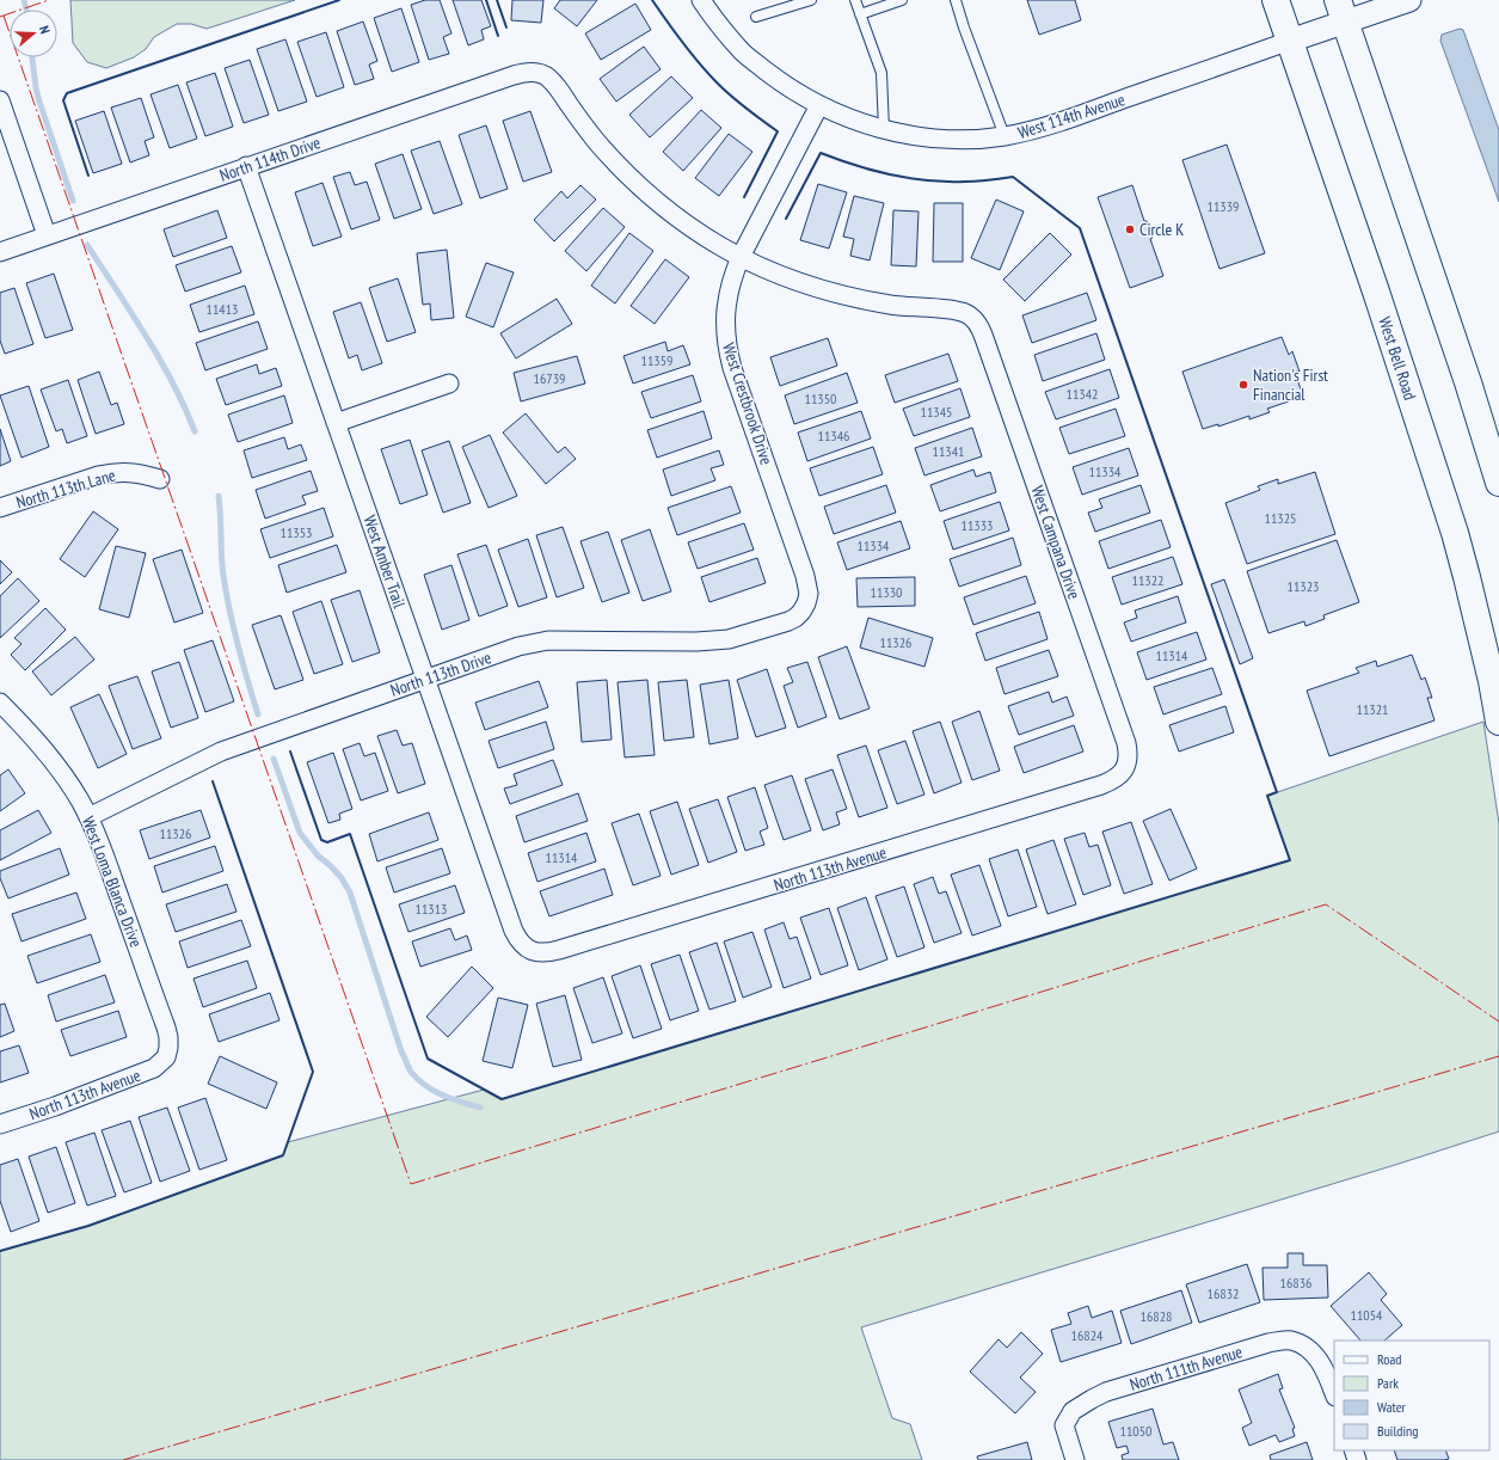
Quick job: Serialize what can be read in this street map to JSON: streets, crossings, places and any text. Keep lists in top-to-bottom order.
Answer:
{
  "streets": {
    "main road": ["West Bell Road"],
    "street": [
      "West 114th Avenue",
      "North 114th Drive",
      "West Crestbrook Drive",
      "North 113th Lane",
      "West Campana Drive",
      "West Amber Trail",
      "North 113th Drive",
      "North 113th Avenue",
      "West Loma Blanca Drive",
      "North 111th Avenue"
    ]
  },
  "crossings": [
    ["West 114th Avenue", "West Bell Road"],
    ["West 114th Avenue", "West Crestbrook Drive"],
    ["North 114th Drive", "West Crestbrook Drive"],
    ["North 114th Drive", "West Campana Drive"],
    ["North 114th Drive", "West Amber Trail"],
    ["West Crestbrook Drive", "West Campana Drive"],
    ["West Crestbrook Drive", "North 113th Drive"],
    ["West Campana Drive", "North 113th Avenue"],
    ["West Amber Trail", "North 113th Drive"],
    ["West Amber Trail", "North 113th Avenue"],
    ["North 113th Drive", "West Loma Blanca Drive"],
    ["North 113th Avenue", "West Loma Blanca Drive"]
  ],
  "places": ["Circle K", "Nation's First Financial"],
  "house_numbers": [
    "11339",
    "11413",
    "11359",
    "16739",
    "11342",
    "11350",
    "11345",
    "11346",
    "11341",
    "11334",
    "11325",
    "11333",
    "11353",
    "11334",
    "11322",
    "11323",
    "11330",
    "11326",
    "11314",
    "11321",
    "11326",
    "11314",
    "11313",
    "16836",
    "16832",
    "11054",
    "16828",
    "16824",
    "11050"
  ],
  "legend": [
    "Road",
    "Park",
    "Water",
    "Building"
  ],
  "north": "right"
}
